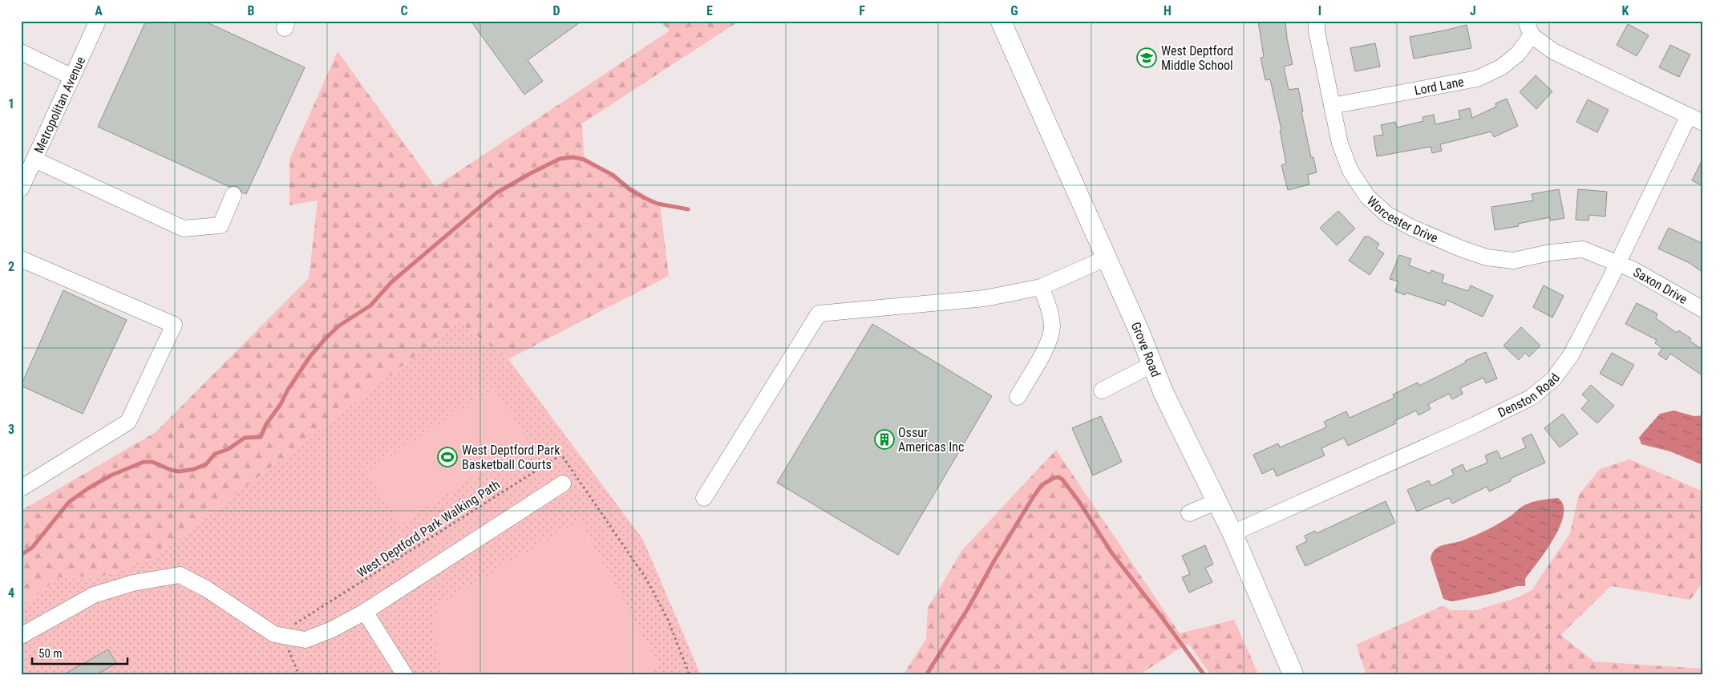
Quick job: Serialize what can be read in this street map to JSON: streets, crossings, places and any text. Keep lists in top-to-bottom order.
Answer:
{
  "streets": {
    "main road": ["Grove Road"],
    "street": [
      "Lord Lane",
      "Metropolitan Avenue",
      "Worcester Drive",
      "Saxon Drive",
      "Denston Road"
    ],
    "path": ["West Deptford Park Walking Path"]
  },
  "crossings": [
    ["Lord Lane", "Worcester Drive"],
    ["Worcester Drive", "Saxon Drive"],
    ["Worcester Drive", "Denston Road"],
    ["Saxon Drive", "Denston Road"],
    ["Grove Road", "Denston Road"]
  ],
  "places": {
    "school or university": ["West Deptford Middle School"],
    "building": ["Ossur Americas Inc"],
    "sports": ["West Deptford Park Basketball Courts"]
  },
  "scale_bar": "50 m",
  "grid": {
    "columns": [
      "A",
      "B",
      "C",
      "D",
      "E",
      "F",
      "G",
      "H",
      "I",
      "J",
      "K"
    ],
    "rows": [
      "1",
      "2",
      "3",
      "4"
    ]
  }
}
